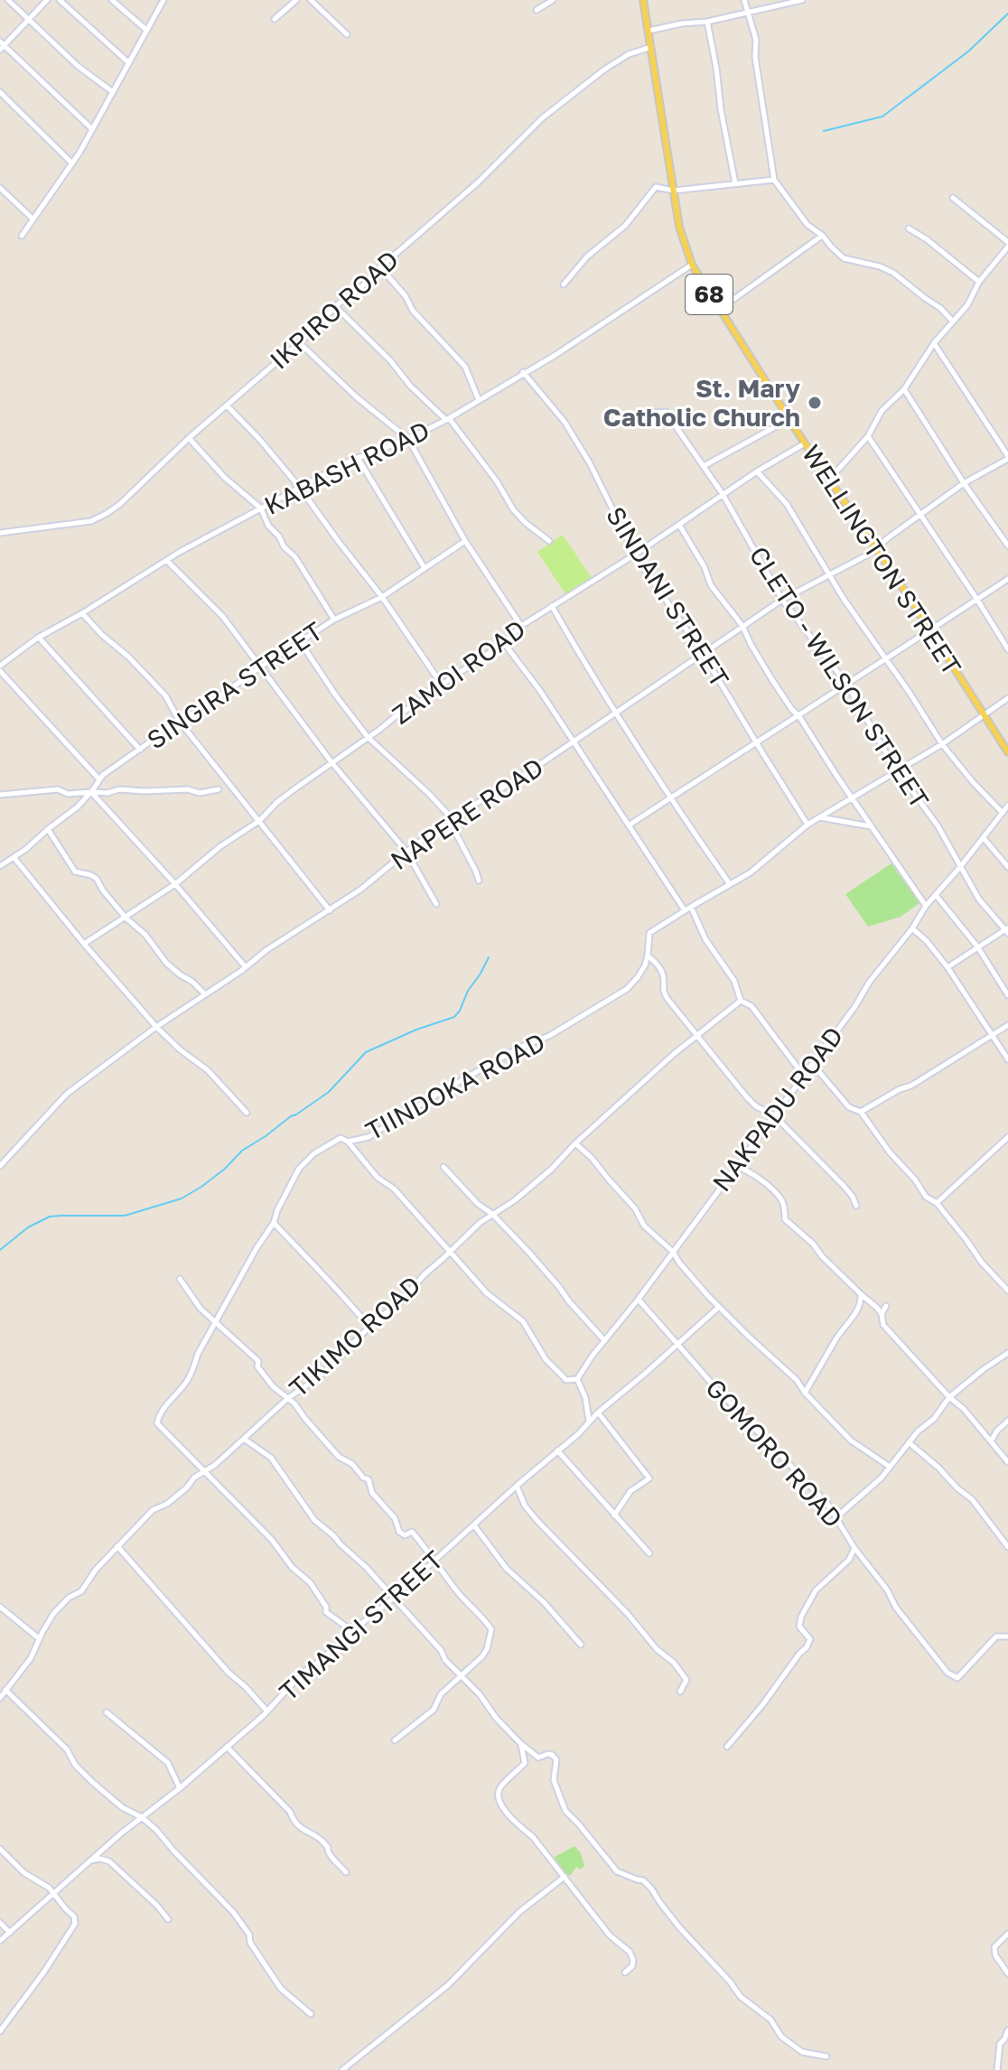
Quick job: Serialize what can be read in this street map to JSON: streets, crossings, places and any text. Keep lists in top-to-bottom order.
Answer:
{
  "streets": {
    "main road": ["68", "WELLINGTON STREET"],
    "street": [
      "IKPIRO ROAD",
      "KABASH ROAD",
      "SINDANI STREET",
      "ZAMOI ROAD",
      "CLETO - WILSON STREET",
      "SINGIRA STREET",
      "NAPERE ROAD",
      "TIINDOKA ROAD",
      "NAKPADU ROAD",
      "TIKIMO ROAD",
      "GOMORO ROAD",
      "TIMANGI STREET"
    ]
  },
  "crossings": [
    ["IKPIRO ROAD", "WELLINGTON STREET"],
    ["KABASH ROAD", "WELLINGTON STREET"],
    ["KABASH ROAD", "SINDANI STREET"],
    ["WELLINGTON STREET", "ZAMOI ROAD"],
    ["WELLINGTON STREET", "NAPERE ROAD"],
    ["SINDANI STREET", "ZAMOI ROAD"],
    ["SINDANI STREET", "NAPERE ROAD"],
    ["ZAMOI ROAD", "CLETO - WILSON STREET"],
    ["CLETO - WILSON STREET", "NAPERE ROAD"],
    ["CLETO - WILSON STREET", "NAKPADU ROAD"],
    ["TIINDOKA ROAD", "TIKIMO ROAD"],
    ["NAKPADU ROAD", "GOMORO ROAD"],
    ["GOMORO ROAD", "TIMANGI STREET"]
  ],
  "places": ["St. Mary Catholic Church"]
}
